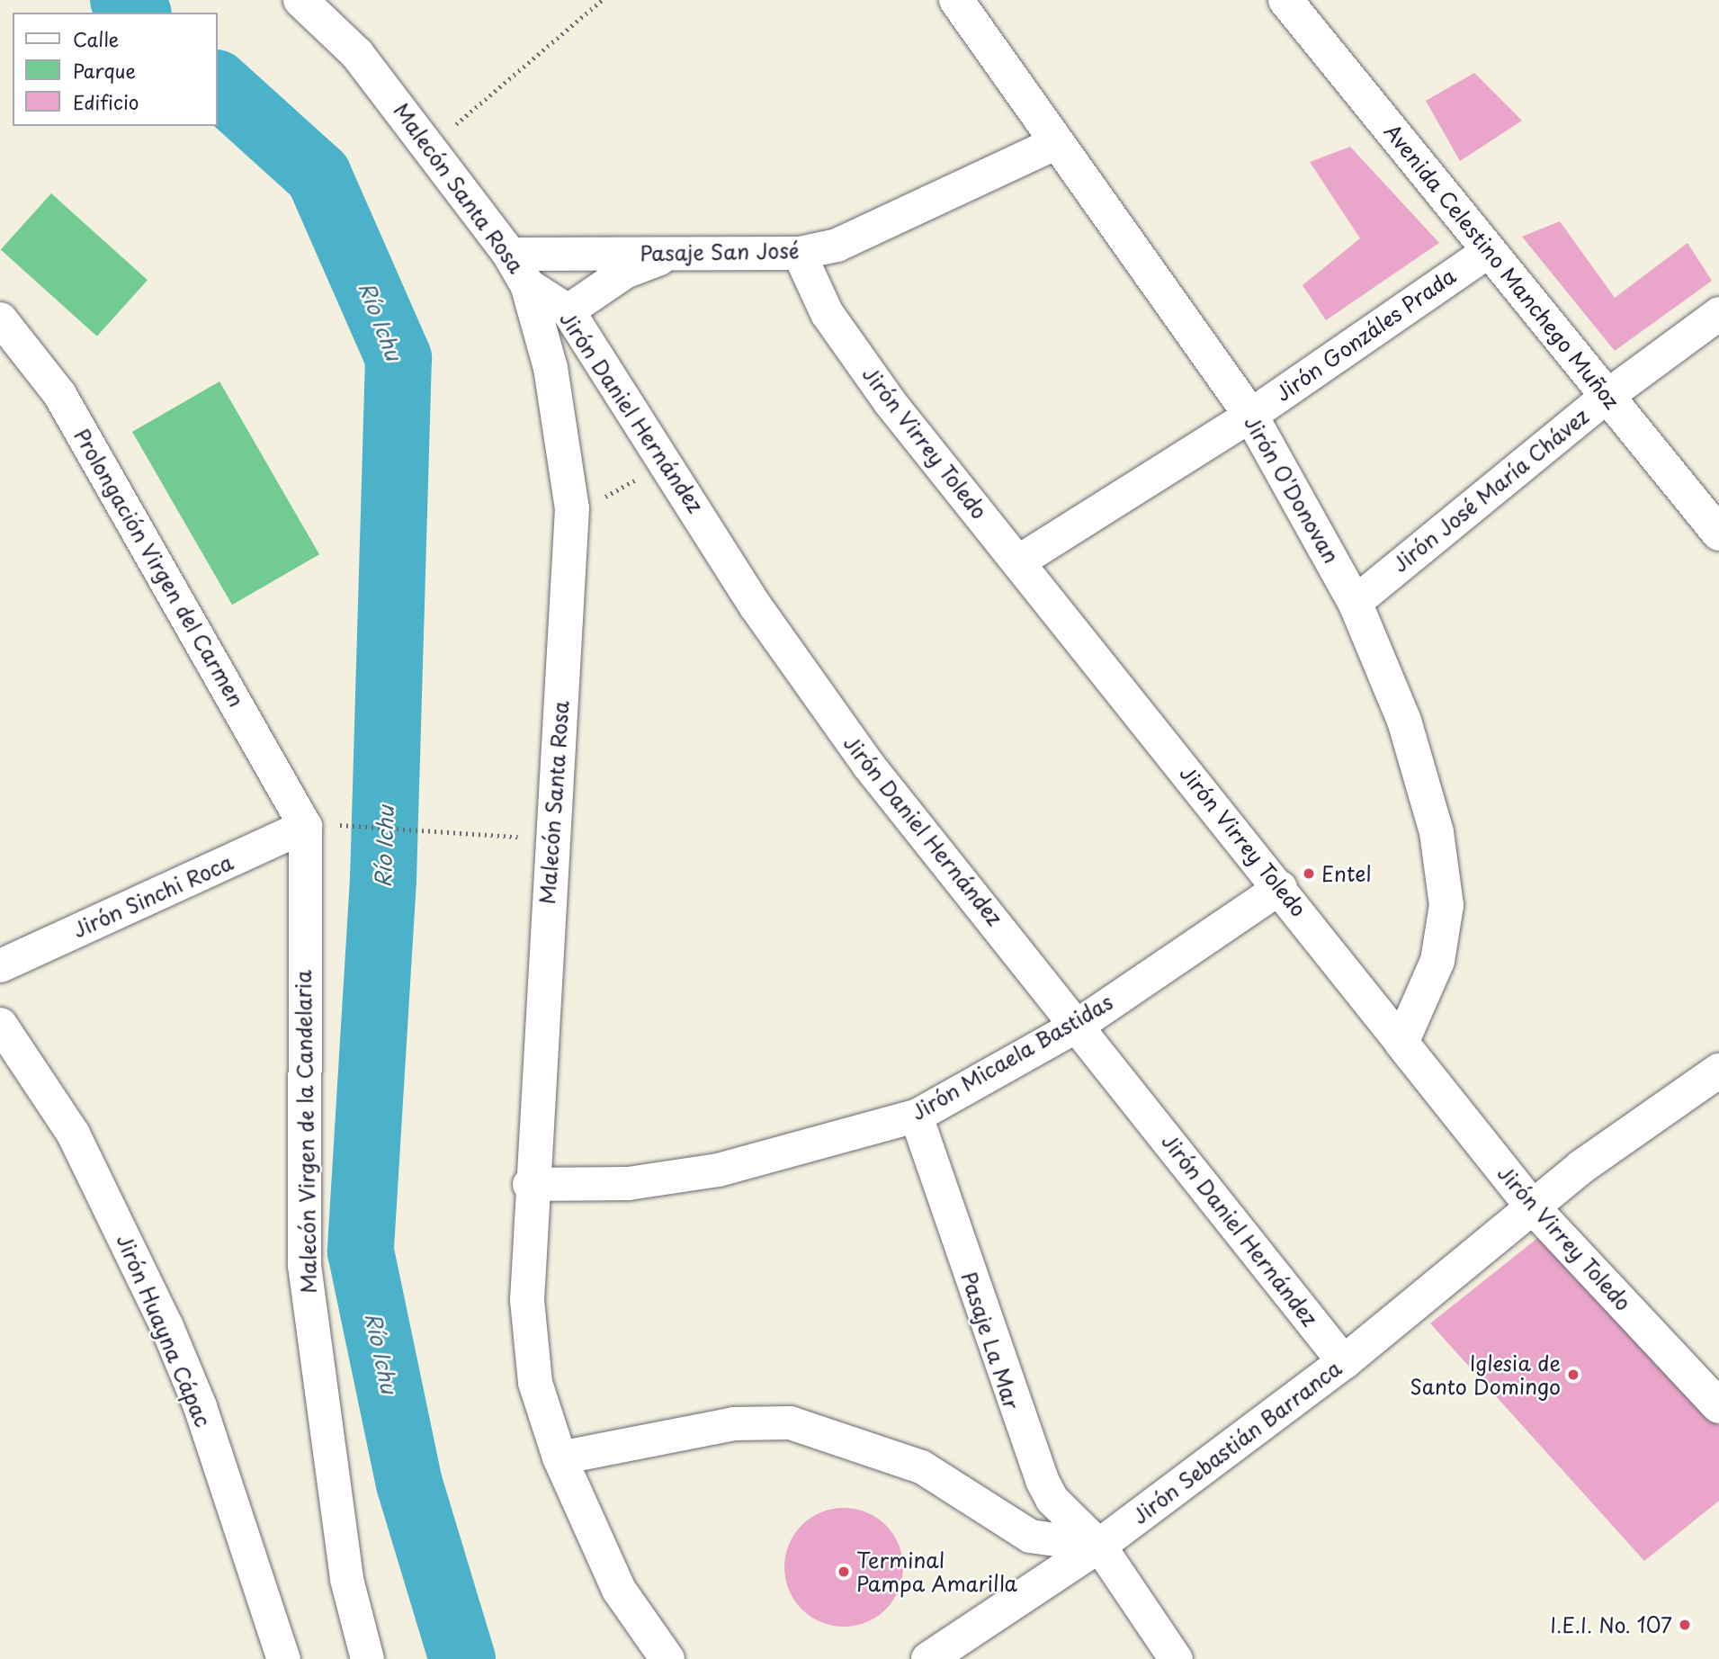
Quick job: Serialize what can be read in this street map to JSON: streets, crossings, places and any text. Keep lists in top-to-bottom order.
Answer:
{
  "streets": {
    "main road": [
      "Malecón Santa Rosa",
      "Avenida Celestino Manchego Muñoz",
      "Jirón Virrey Toledo",
      "Jirón O'Donovan",
      "Jirón Sebastián Barranca"
    ],
    "street": [
      "Pasaje San José",
      "Jirón Gonzáles Prada",
      "Jirón Daniel Hernández",
      "Jirón José María Chávez",
      "Prolongación Virgen del Carmen",
      "Jirón Sinchi Roca",
      "Jirón Micaela Bastidas",
      "Malecón Virgen de la Candelaria",
      "Jirón Huayna Cápac",
      "Pasaje La Mar"
    ]
  },
  "crossings": [
    ["Malecón Santa Rosa", "Pasaje San José"],
    ["Malecón Santa Rosa", "Jirón Daniel Hernández"],
    ["Malecón Santa Rosa", "Jirón Micaela Bastidas"],
    ["Pasaje San José", "Jirón Virrey Toledo"],
    ["Pasaje San José", "Jirón O'Donovan"],
    ["Avenida Celestino Manchego Muñoz", "Jirón Gonzáles Prada"],
    ["Avenida Celestino Manchego Muñoz", "Jirón José María Chávez"],
    ["Jirón Gonzáles Prada", "Jirón Virrey Toledo"],
    ["Jirón Gonzáles Prada", "Jirón O'Donovan"],
    ["Jirón Daniel Hernández", "Jirón Micaela Bastidas"],
    ["Jirón Daniel Hernández", "Jirón Sebastián Barranca"],
    ["Jirón Virrey Toledo", "Jirón O'Donovan"],
    ["Jirón Virrey Toledo", "Jirón Micaela Bastidas"],
    ["Jirón Virrey Toledo", "Jirón Sebastián Barranca"],
    ["Jirón O'Donovan", "Jirón José María Chávez"],
    ["Prolongación Virgen del Carmen", "Jirón Sinchi Roca"],
    ["Prolongación Virgen del Carmen", "Malecón Virgen de la Candelaria"],
    ["Jirón Sinchi Roca", "Malecón Virgen de la Candelaria"],
    ["Jirón Micaela Bastidas", "Pasaje La Mar"],
    ["Pasaje La Mar", "Jirón Sebastián Barranca"]
  ],
  "water": ["Río Ichu"],
  "places": [
    "Entel",
    "Iglesia de Santo Domingo",
    "Terminal Pampa Amarilla",
    "I.E.I. No. 107"
  ],
  "legend": ["Calle", "Parque", "Edificio"]
}
